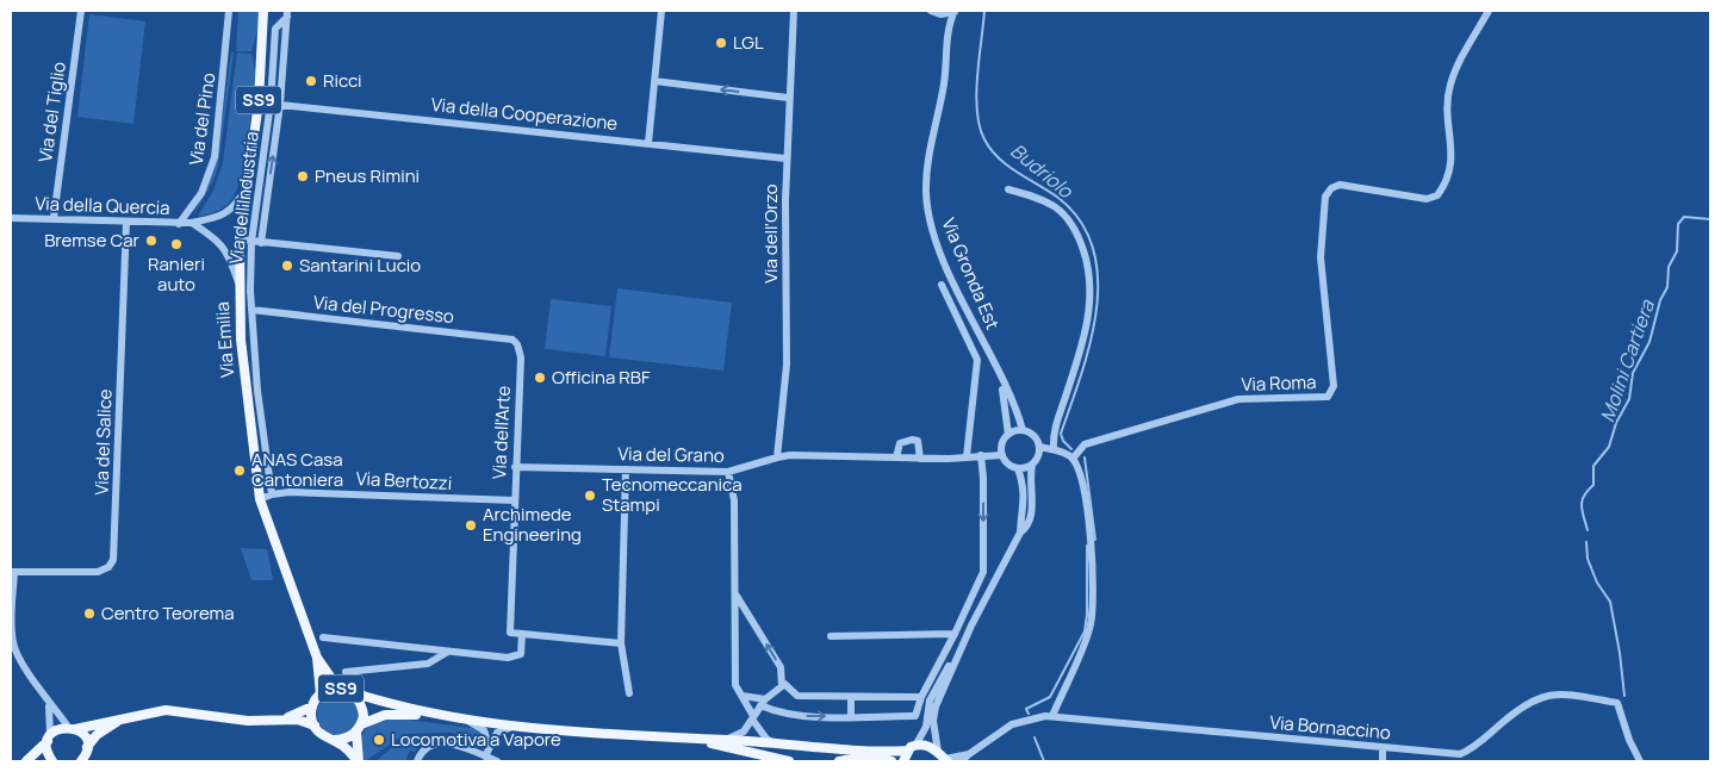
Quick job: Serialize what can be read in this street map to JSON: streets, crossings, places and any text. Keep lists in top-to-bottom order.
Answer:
{
  "streets": {
    "main road": ["SS9", "Via Emilia"],
    "street": [
      "Via del Tiglio",
      "Via della Cooperazione",
      "Via del Pino",
      "Via dell'Industria",
      "Via della Quercia",
      "Via dell'Orzo",
      "Via Gronda Est",
      "Via del Progresso",
      "Via Roma",
      "Via dell'Arte",
      "Via del Salice",
      "Via del Grano",
      "Via Bertozzi",
      "Via Bornaccino"
    ]
  },
  "crossings": [
    ["SS9", "Via Emilia"],
    ["Via del Tiglio", "Via della Quercia"],
    ["Via della Cooperazione", "Via dell'Industria"],
    ["Via della Cooperazione", "Via dell'Orzo"],
    ["Via della Cooperazione", "Via Emilia"],
    ["Via del Pino", "Via della Quercia"],
    ["Via dell'Industria", "Via del Progresso"],
    ["Via dell'Industria", "Via Bertozzi"],
    ["Via della Quercia", "Via Emilia"],
    ["Via della Quercia", "Via del Salice"],
    ["Via dell'Orzo", "Via del Grano"],
    ["Via del Progresso", "Via dell'Arte"],
    ["Via Emilia", "Via Bertozzi"],
    ["Via dell'Arte", "Via del Grano"],
    ["Via dell'Arte", "Via Bertozzi"]
  ],
  "water": ["Budriolo", "Molini Cartiera"],
  "places": [
    "LGL",
    "Ricci",
    "Pneus Rimini",
    "Bremse Car",
    "Ranieri auto",
    "Santarini Lucio",
    "Officina RBF",
    "ANAS Casa Cantoniera",
    "Tecnomeccanica Stampi",
    "Archimede Engineering",
    "Centro Teorema",
    "Locomotiva a Vapore"
  ]
}
